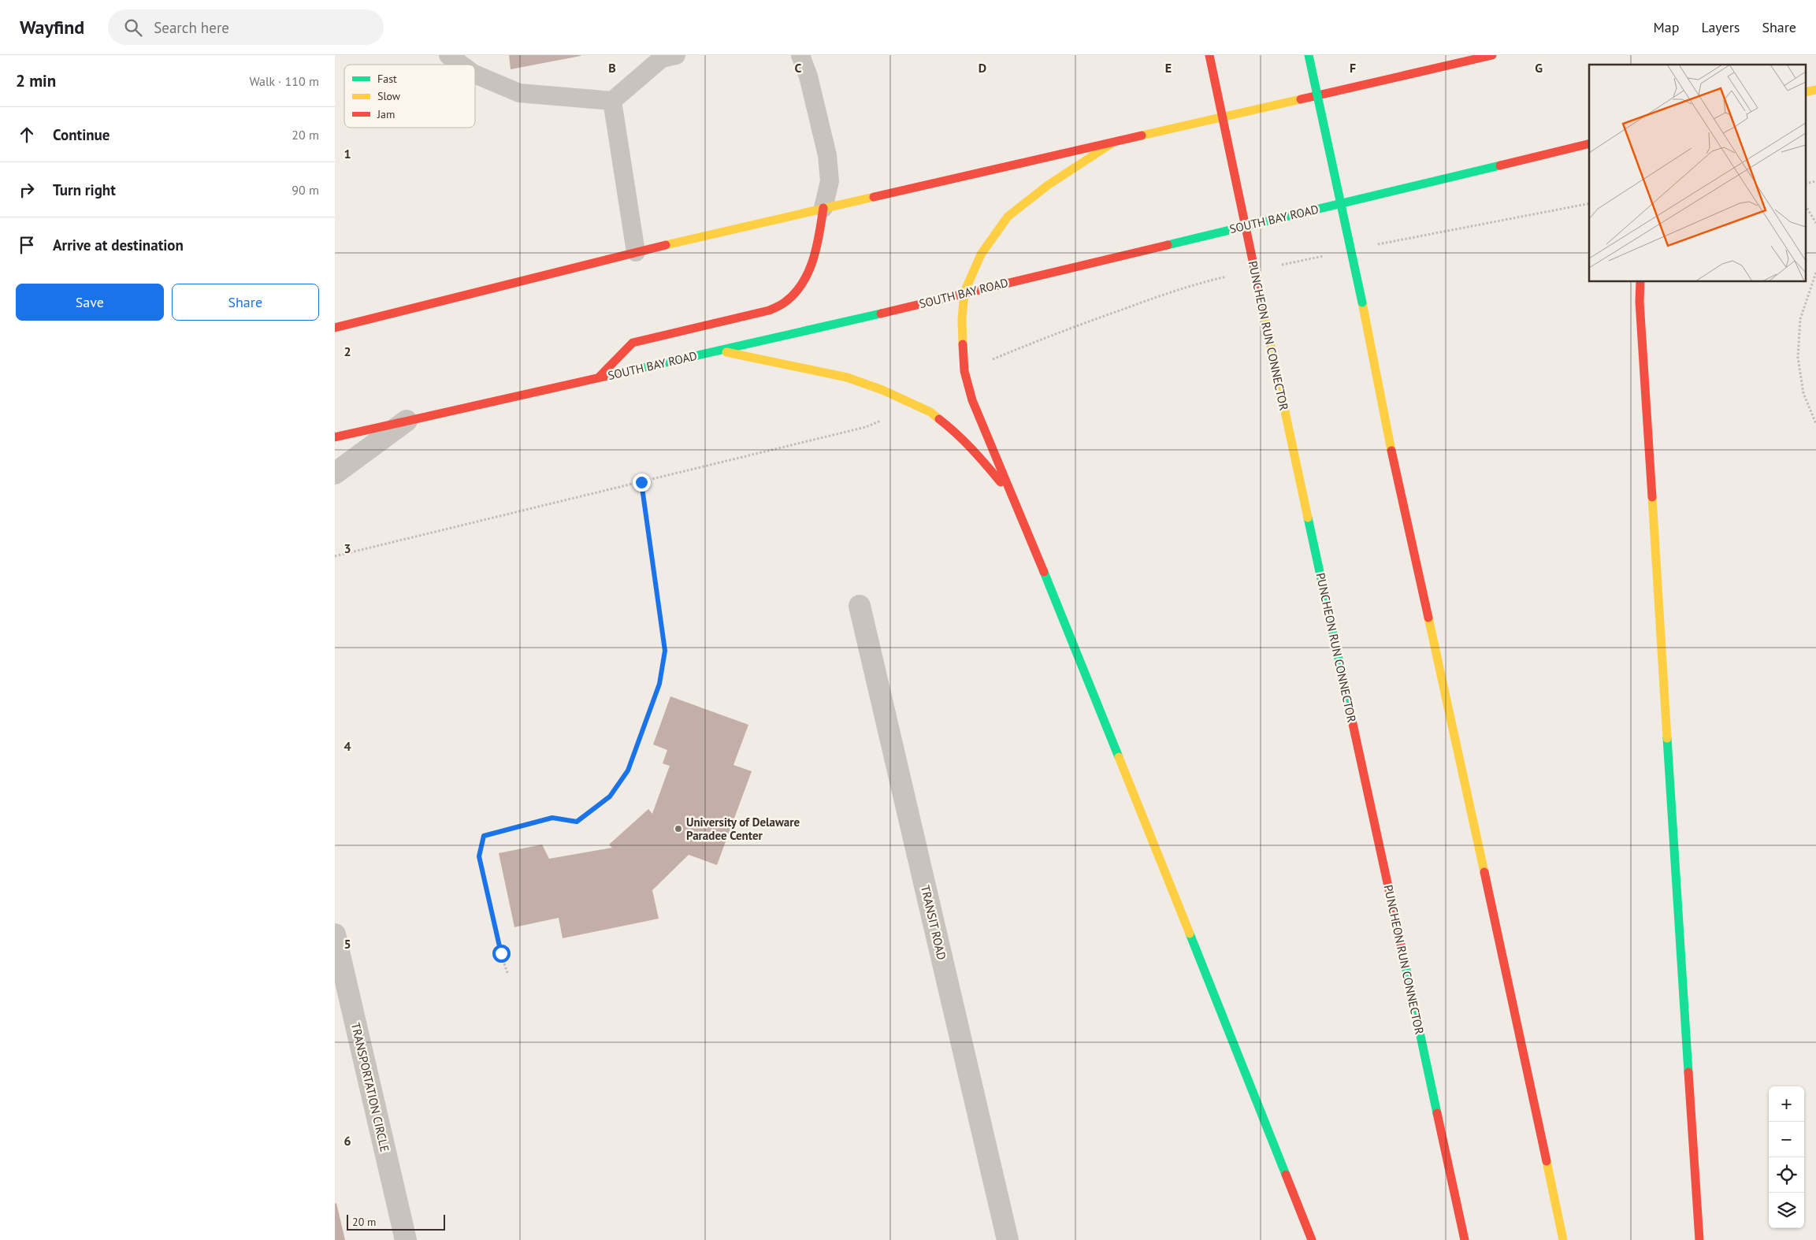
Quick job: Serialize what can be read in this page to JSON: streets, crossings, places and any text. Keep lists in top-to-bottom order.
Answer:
{
  "streets": {
    "highway": ["SOUTH BAY ROAD", "PUNCHEON RUN CONNECTOR"],
    "street": ["TRANSIT ROAD", "TRANSPORTATION CIRCLE"]
  },
  "places": ["University of Delaware Paradee Center"],
  "legend": ["Fast", "Slow", "Jam"],
  "scale_bar": "20 m",
  "page": {
    "header": "Wayfind",
    "search": "Search here",
    "nav": ["Map", "Layers", "Share"],
    "heading": ["2 min", "Walk · 110 m"],
    "list": [
      ["Continue", "20 m"],
      ["Turn right", "90 m"],
      "Arrive at destination"
    ],
    "buttons": ["Save", "Share"],
    "map_buttons": ["+", "−"],
    "scale": "20 m"
  },
  "grid": {
    "columns": [
      "B",
      "C",
      "D",
      "E",
      "F",
      "G"
    ],
    "rows": [
      "1",
      "2",
      "3",
      "4",
      "5",
      "6"
    ]
  }
}
